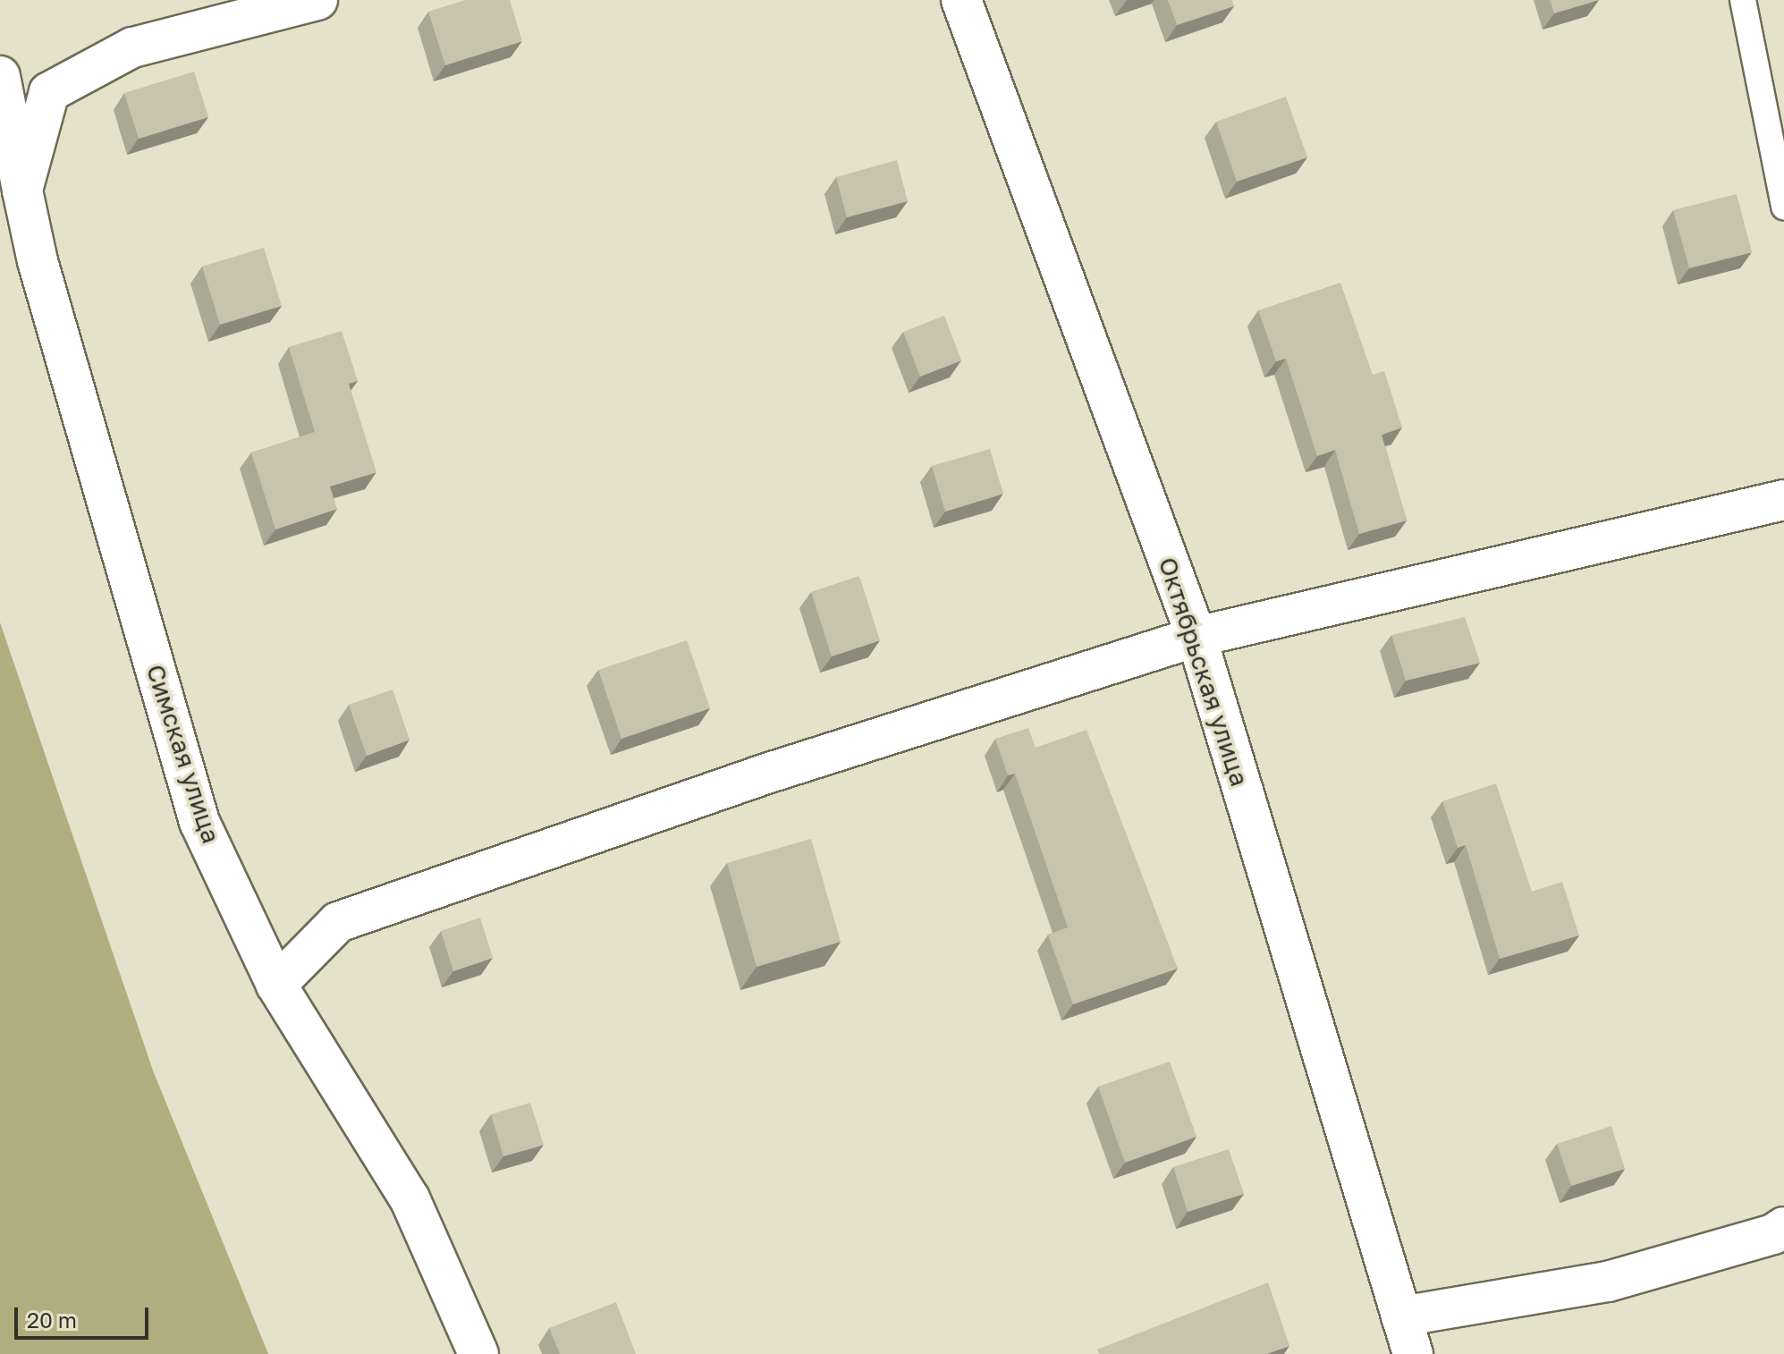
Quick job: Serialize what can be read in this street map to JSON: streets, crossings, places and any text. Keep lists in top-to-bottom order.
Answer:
{
  "streets": {
    "street": ["Октябрьская улица", "Симская улица"]
  },
  "scale_bar": "20 m"
}
